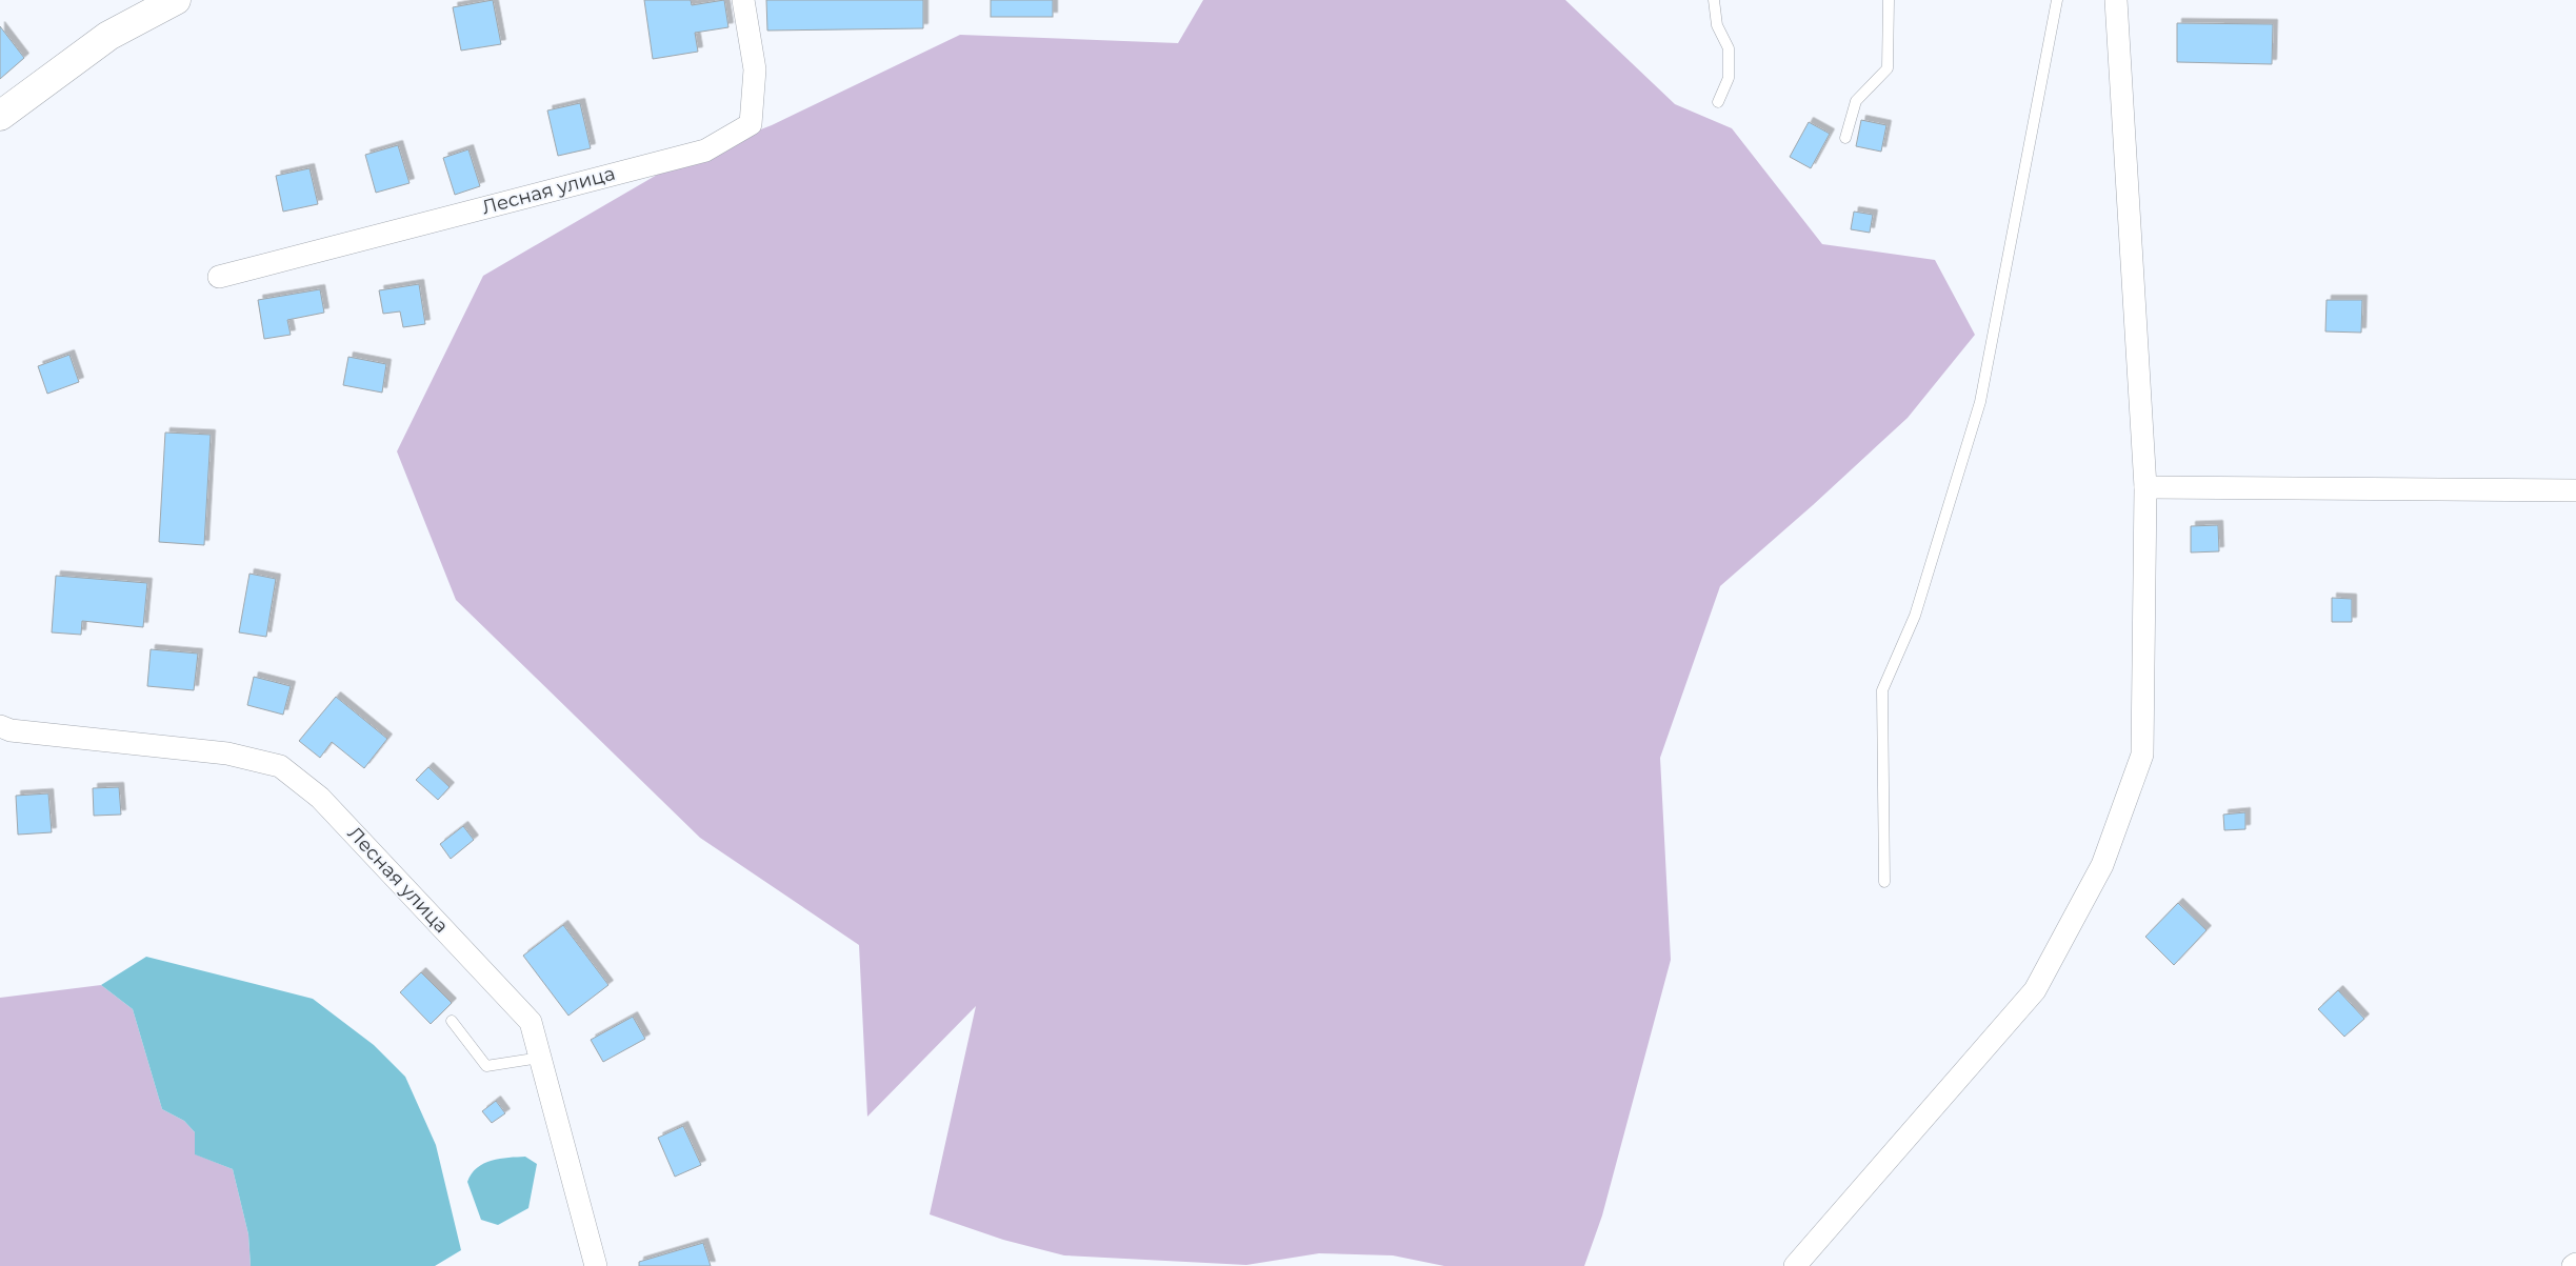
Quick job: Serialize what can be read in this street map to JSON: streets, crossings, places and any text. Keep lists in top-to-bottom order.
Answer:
{
  "streets": {
    "street": ["Лесная улица"]
  }
}
